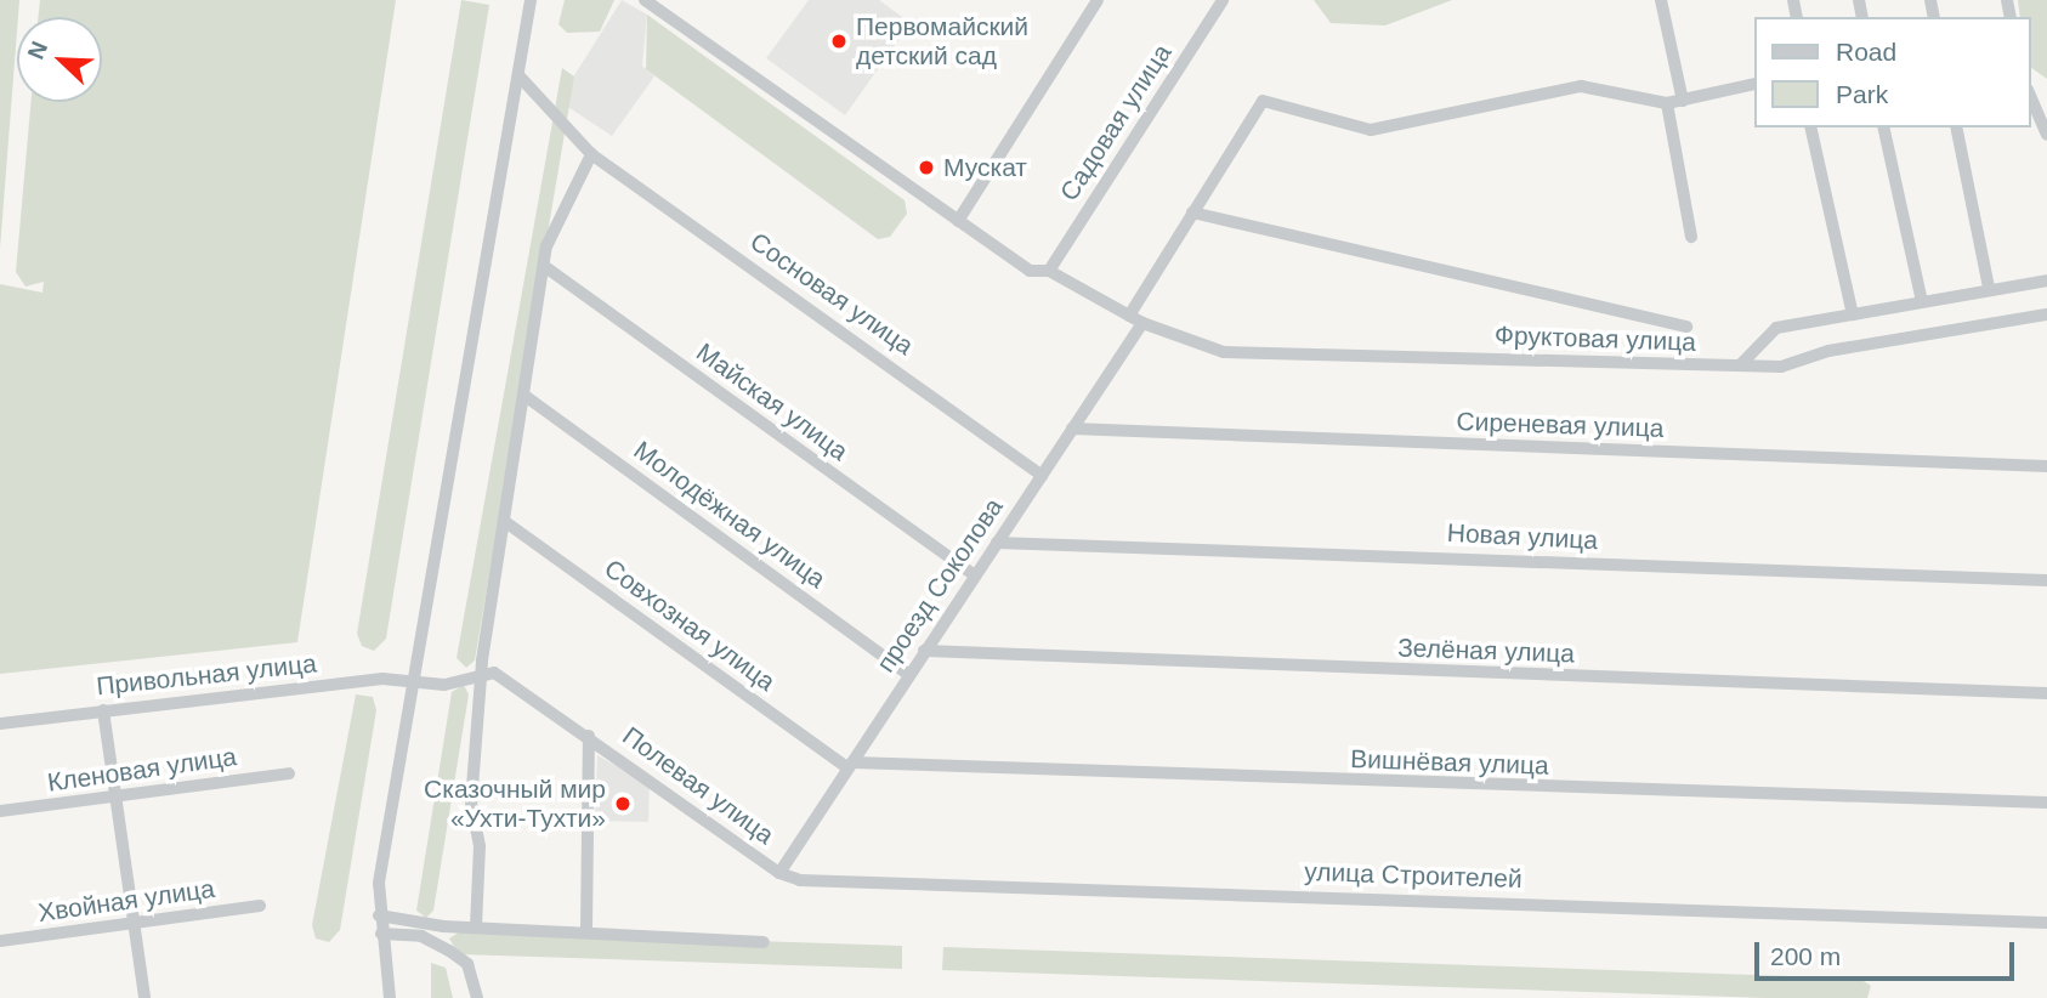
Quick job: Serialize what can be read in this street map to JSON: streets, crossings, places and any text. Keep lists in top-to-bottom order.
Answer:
{
  "streets": {
    "street": [
      "Садовая улица",
      "Сосновая улица",
      "Фруктовая улица",
      "Майская улица",
      "Сиреневая улица",
      "Молодёжная улица",
      "Новая улица",
      "проезд Соколова",
      "Совхозная улица",
      "Зелёная улица",
      "Привольная улица",
      "Вишнёвая улица",
      "Кленовая улица",
      "Полевая улица",
      "улица Строителей",
      "Хвойная улица"
    ]
  },
  "crossings": [
    ["Садовая улица", "Фруктовая улица"],
    ["Сосновая улица", "проезд Соколова"],
    ["Фруктовая улица", "проезд Соколова"],
    ["Майская улица", "проезд Соколова"],
    ["Сиреневая улица", "проезд Соколова"],
    ["Молодёжная улица", "проезд Соколова"],
    ["Новая улица", "проезд Соколова"],
    ["проезд Соколова", "Совхозная улица"],
    ["проезд Соколова", "Зелёная улица"],
    ["проезд Соколова", "Вишнёвая улица"],
    ["проезд Соколова", "Полевая улица"],
    ["проезд Соколова", "улица Строителей"],
    ["Совхозная улица", "Вишнёвая улица"],
    ["Привольная улица", "Полевая улица"],
    ["Полевая улица", "улица Строителей"]
  ],
  "places": ["Первомайский детский сад", "Мускат", "Сказочный мир «Ухти-Тухти»"],
  "legend": ["Road", "Park"],
  "scale_bar": "200 m",
  "north": "top left"
}
